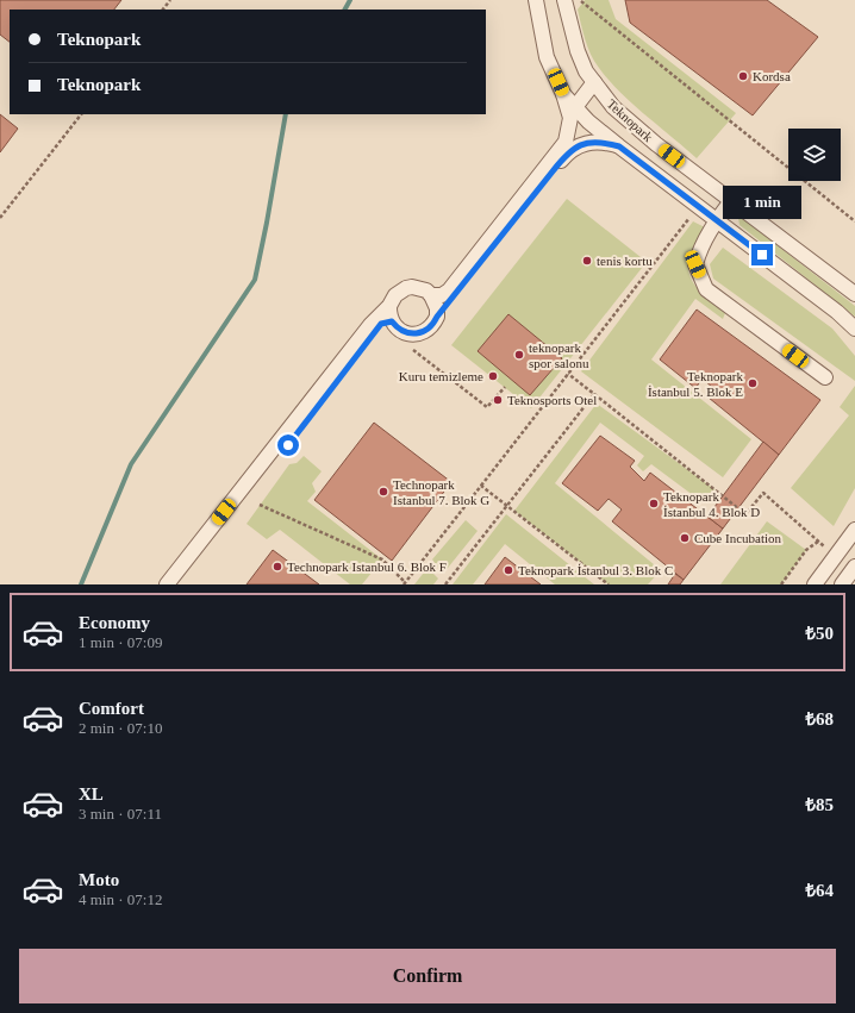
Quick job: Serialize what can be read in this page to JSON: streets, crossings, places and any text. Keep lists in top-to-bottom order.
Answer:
{
  "streets": {
    "street": ["Teknopark"]
  },
  "places": [
    "Kordsa",
    "tenis kortu",
    "teknopark spor salonu",
    "Kuru temizleme",
    "Teknopark İstanbul 5. Blok E",
    "Teknosports Otel",
    "Technopark Istanbul 7. Blok G",
    "Teknopark İstanbul 4. Blok D",
    "Cube Incubation",
    "Technopark Istanbul 6. Blok F",
    "Teknopark İstanbul 3. Blok C"
  ],
  "page": {
    "banner": ["Teknopark", "Teknopark"],
    "bubble": "1 min",
    "list": [
      {
        "name": "Economy",
        "note": "1 min · 07:09",
        "value": "₺50"
      },
      {
        "name": "Comfort",
        "note": "2 min · 07:10",
        "value": "₺68"
      },
      {
        "name": "XL",
        "note": "3 min · 07:11",
        "value": "₺85"
      },
      {
        "name": "Moto",
        "note": "4 min · 07:12",
        "value": "₺64"
      }
    ],
    "buttons": "Confirm"
  }
}
